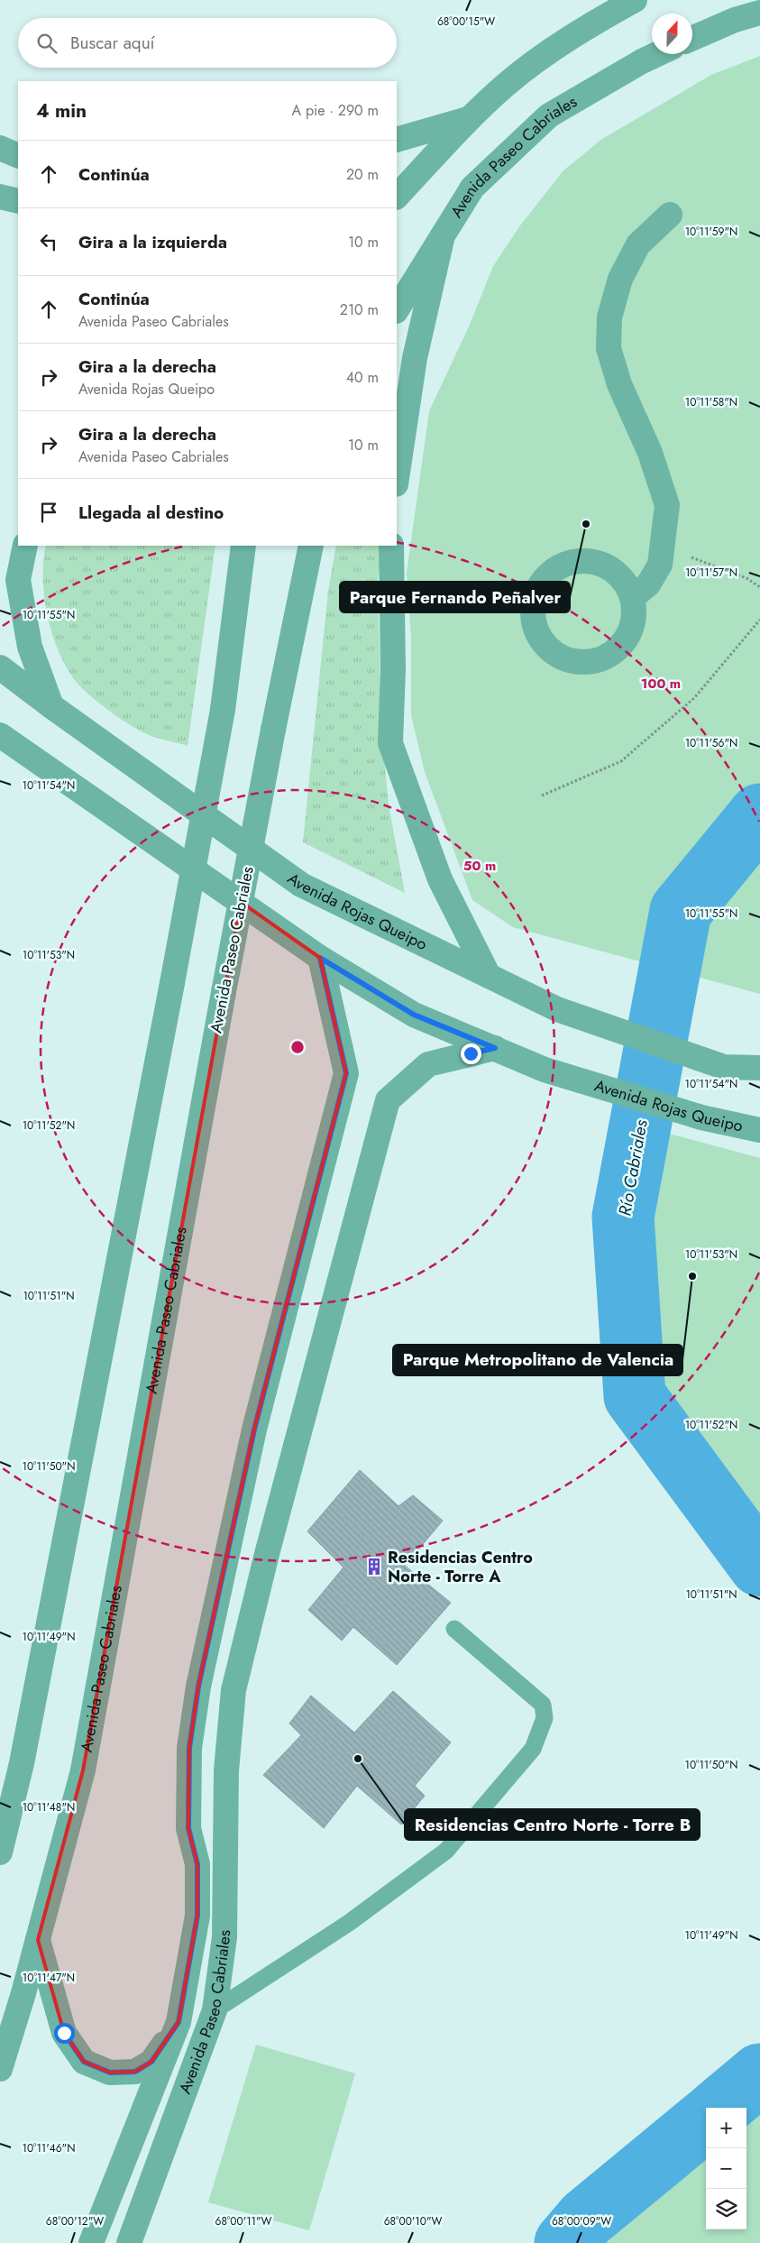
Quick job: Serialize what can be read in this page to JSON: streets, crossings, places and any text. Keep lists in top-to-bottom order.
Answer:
{
  "streets": {
    "street": ["Avenida Paseo Cabriales", "Avenida Rojas Queipo"]
  },
  "crossings": [
    ["Avenida Paseo Cabriales", "Avenida Rojas Queipo"]
  ],
  "water": ["Río Cabriales"],
  "places": {
    "other": ["Parque Fernando Peñalver", "Parque Metropolitano de Valencia", "Residencias Centro Norte - Torre B"],
    "building": ["Residencias Centro Norte - Torre A"]
  },
  "north": "top",
  "page": {
    "search": "Buscar aquí",
    "heading": ["4 min", "A pie · 290 m"],
    "list": [
      ["Continúa", "20 m"],
      ["Gira a la izquierda", "10 m"],
      ["Continúa", "Avenida Paseo Cabriales", "210 m"],
      ["Gira a la derecha", "Avenida Rojas Queipo", "40 m"],
      ["Gira a la derecha", "Avenida Paseo Cabriales", "10 m"],
      "Llegada al destino"
    ],
    "map_buttons": ["+", "−"]
  },
  "coordinates": [
    "68°00'15\"W",
    "10°11'59\"N",
    "10°11'58\"N",
    "10°11'57\"N",
    "10°11'55\"N",
    "10°11'56\"N",
    "10°11'54\"N",
    "10°11'53\"N",
    "10°11'52\"N",
    "10°11'51\"N",
    "10°11'50\"N",
    "10°11'49\"N",
    "10°11'48\"N",
    "10°11'47\"N",
    "10°11'46\"N",
    "68°00'12\"W",
    "68°00'11\"W",
    "68°00'10\"W",
    "68°00'09\"W"
  ],
  "rings": ["100 m", "50 m"]
}
